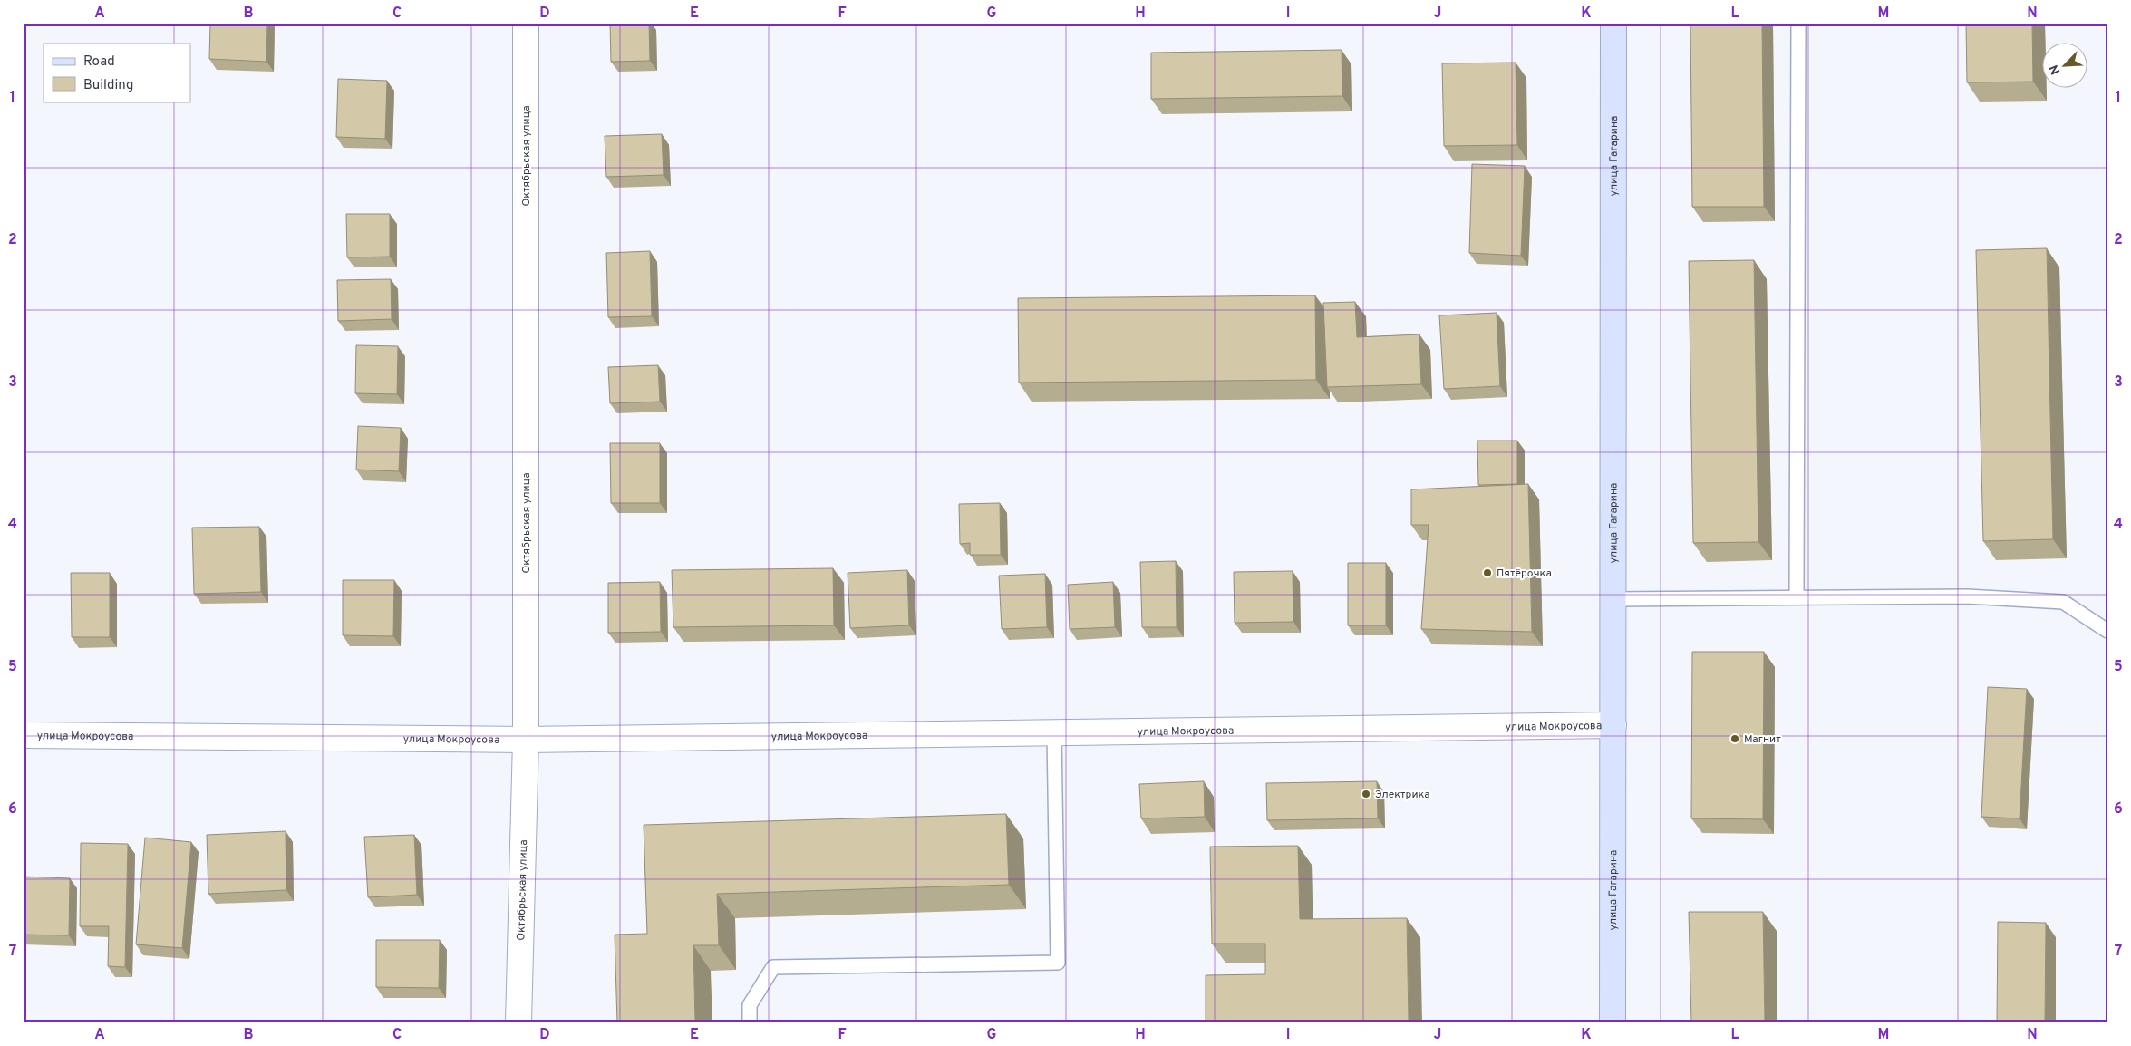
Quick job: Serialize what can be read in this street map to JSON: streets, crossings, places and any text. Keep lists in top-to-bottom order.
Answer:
{
  "streets": {
    "main road": ["улица Гагарина"],
    "street": ["Октябрьская улица", "улица Мокроусова"]
  },
  "crossings": [
    ["Октябрьская улица", "улица Мокроусова"],
    ["улица Гагарина", "улица Мокроусова"]
  ],
  "places": ["Пятёрочка", "Магнит", "Электрика"],
  "legend": ["Road", "Building"],
  "north": "bottom left",
  "grid": {
    "columns": [
      "A",
      "B",
      "C",
      "D",
      "E",
      "F",
      "G",
      "H",
      "I",
      "J",
      "K",
      "L",
      "M",
      "N"
    ],
    "rows": [
      "1",
      "2",
      "3",
      "4",
      "5",
      "6",
      "7"
    ]
  }
}
